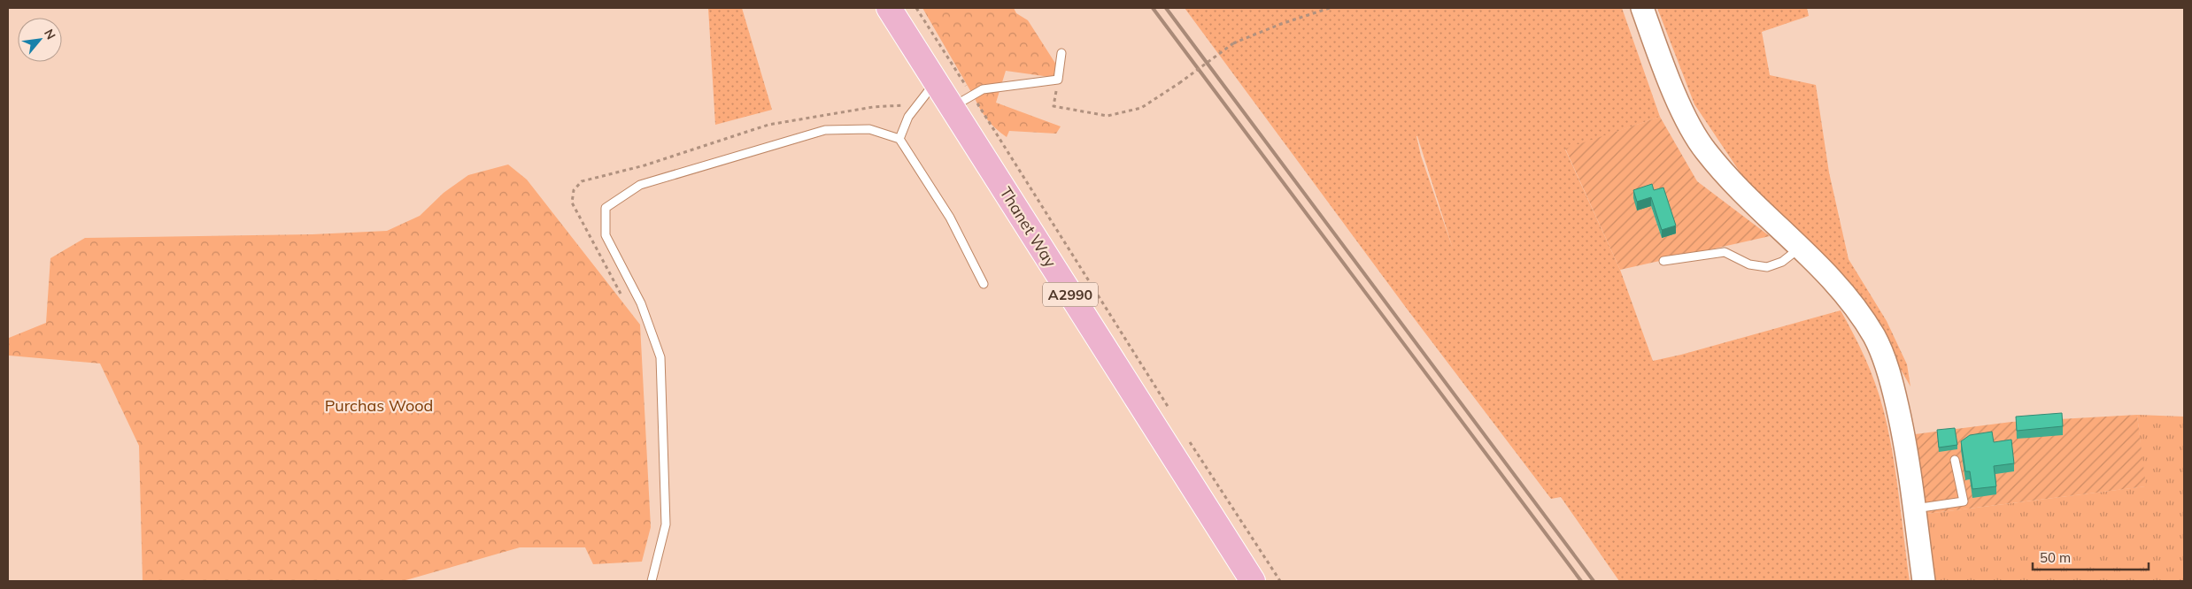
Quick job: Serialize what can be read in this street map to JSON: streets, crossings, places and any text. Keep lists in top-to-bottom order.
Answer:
{
  "streets": {
    "main road": ["Thanet Way", "A2990"]
  },
  "parks": ["Purchas Wood"],
  "scale_bar": "50 m",
  "north": "top right"
}
